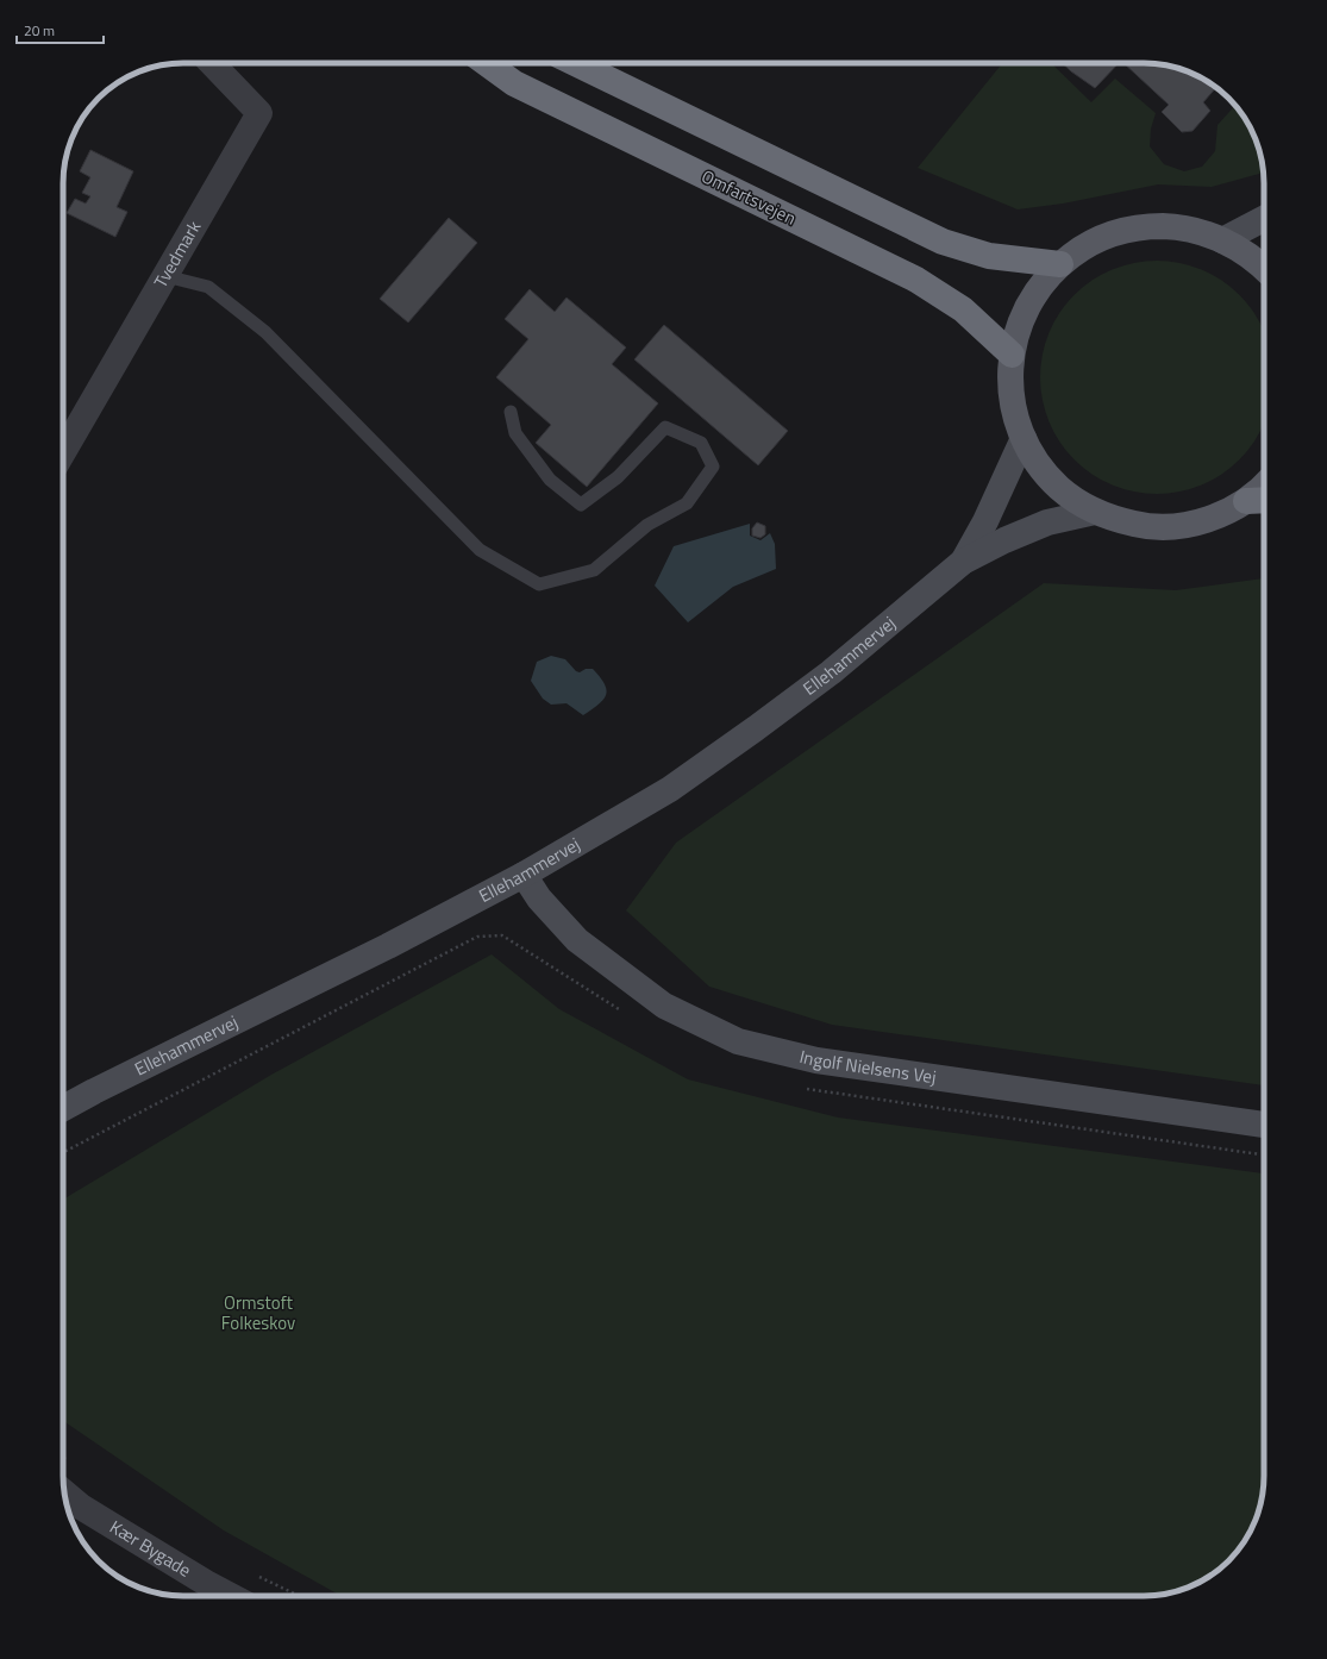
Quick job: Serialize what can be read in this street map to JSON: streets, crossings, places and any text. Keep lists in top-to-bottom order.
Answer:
{
  "streets": {
    "highway": ["Omfartsvejen"],
    "street": [
      "Tvedmark",
      "Ellehammervej",
      "Ingolf Nielsens Vej",
      "Kær Bygade"
    ]
  },
  "crossings": [
    ["Ellehammervej", "Ingolf Nielsens Vej"]
  ],
  "parks": ["Ormstoft Folkeskov"],
  "scale_bar": "20 m"
}
